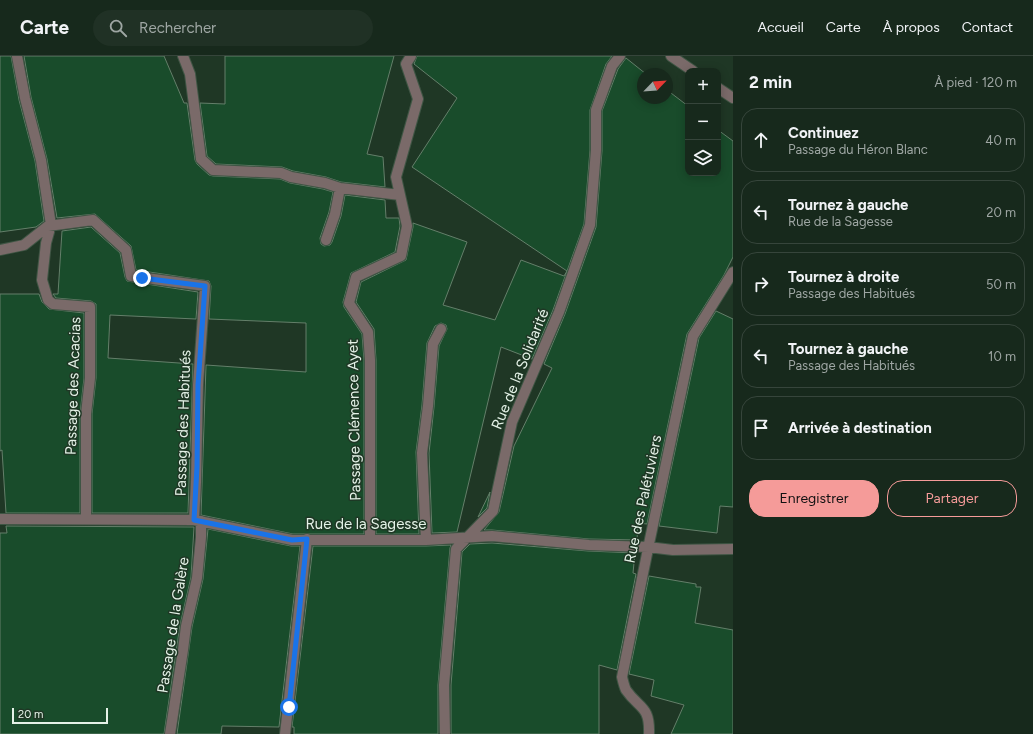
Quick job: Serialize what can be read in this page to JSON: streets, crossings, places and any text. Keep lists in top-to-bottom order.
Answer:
{
  "streets": {
    "street": [
      "Rue de la Solidarité",
      "Passage des Acacias",
      "Passage Clémence Ayet",
      "Passage des Habitués",
      "Rue des Palétuviers",
      "Rue de la Sagesse",
      "Passage de la Galère"
    ]
  },
  "crossings": [
    ["Rue de la Solidarité", "Rue de la Sagesse"],
    ["Passage des Acacias", "Passage des Habitués"],
    ["Passage des Acacias", "Rue de la Sagesse"],
    ["Passage Clémence Ayet", "Rue de la Sagesse"],
    ["Passage des Habitués", "Rue de la Sagesse"],
    ["Passage des Habitués", "Passage de la Galère"],
    ["Rue des Palétuviers", "Rue de la Sagesse"],
    ["Rue de la Sagesse", "Passage de la Galère"]
  ],
  "scale_bar": "20 m",
  "north": "top right",
  "page": {
    "header": "Carte",
    "search": "Rechercher",
    "nav": [
      "Accueil",
      "Carte",
      "À propos",
      "Contact"
    ],
    "heading": ["2 min", "À pied · 120 m"],
    "map_buttons": ["+", "−"],
    "list": [
      ["Continuez", "Passage du Héron Blanc", "40 m"],
      ["Tournez à gauche", "Rue de la Sagesse", "20 m"],
      ["Tournez à droite", "Passage des Habitués", "50 m"],
      ["Tournez à gauche", "Passage des Habitués", "10 m"],
      "Arrivée à destination"
    ],
    "buttons": ["Enregistrer", "Partager"],
    "scale": "20 m"
  }
}
